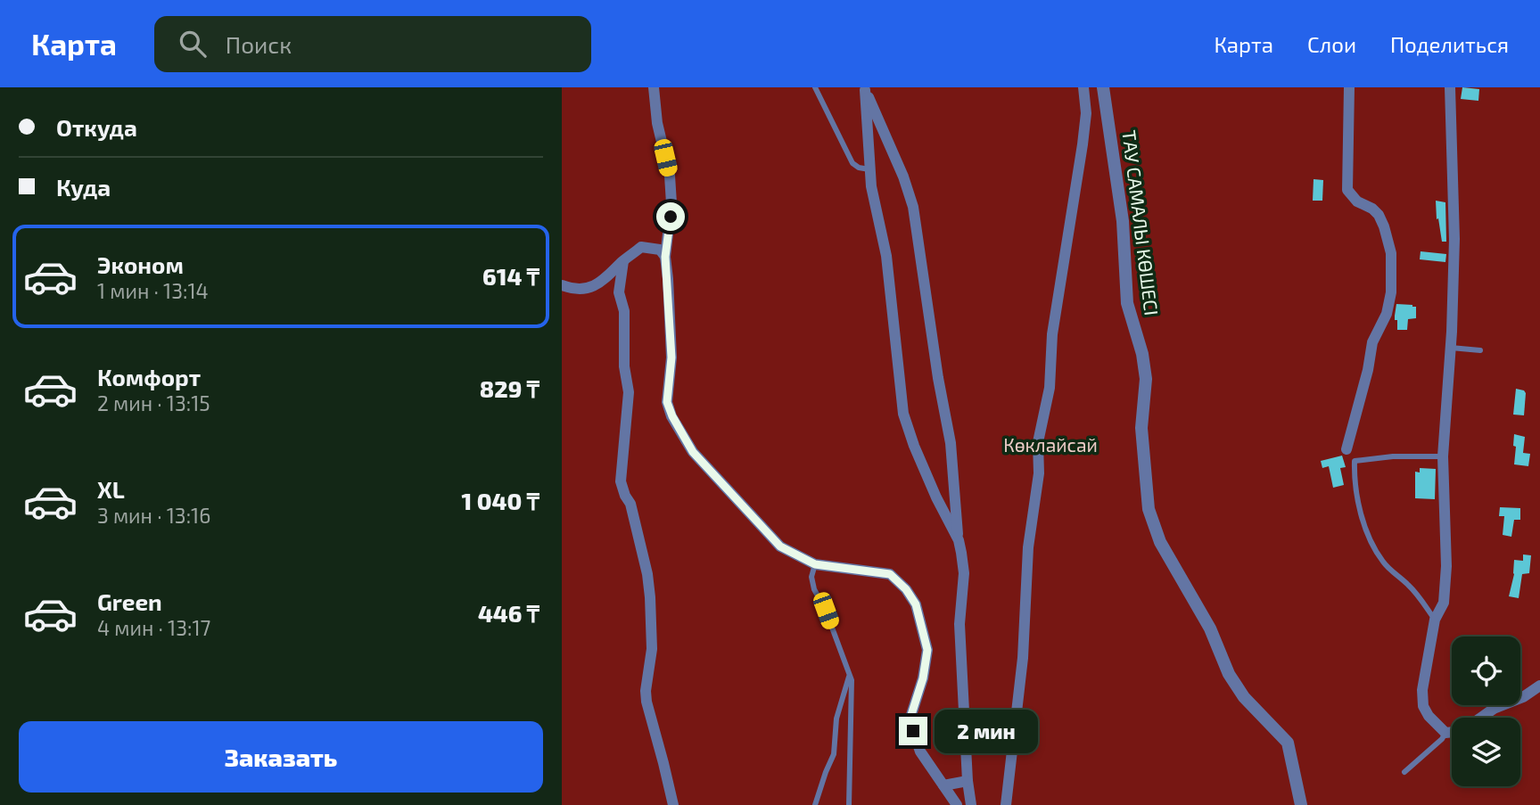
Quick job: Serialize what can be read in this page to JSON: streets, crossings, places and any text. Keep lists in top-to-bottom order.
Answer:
{
  "streets": {
    "street": ["ТАУ САМАЛЫ КӨШЕСІ"]
  },
  "parks": ["Көклайсай"],
  "page": {
    "header": "Карта",
    "search": "Поиск",
    "nav": ["Карта", "Слои", "Поделиться"],
    "banner": ["Откуда", "Куда"],
    "list": [
      {
        "name": "Эконом",
        "note": "1 мин · 13:14",
        "value": "614 ₸"
      },
      {
        "name": "Комфорт",
        "note": "2 мин · 13:15",
        "value": "829 ₸"
      },
      {
        "name": "XL",
        "note": "3 мин · 13:16",
        "value": "1 040 ₸"
      },
      {
        "name": "Green",
        "note": "4 мин · 13:17",
        "value": "446 ₸"
      }
    ],
    "buttons": "Заказать",
    "bubble": "2 мин"
  }
}
